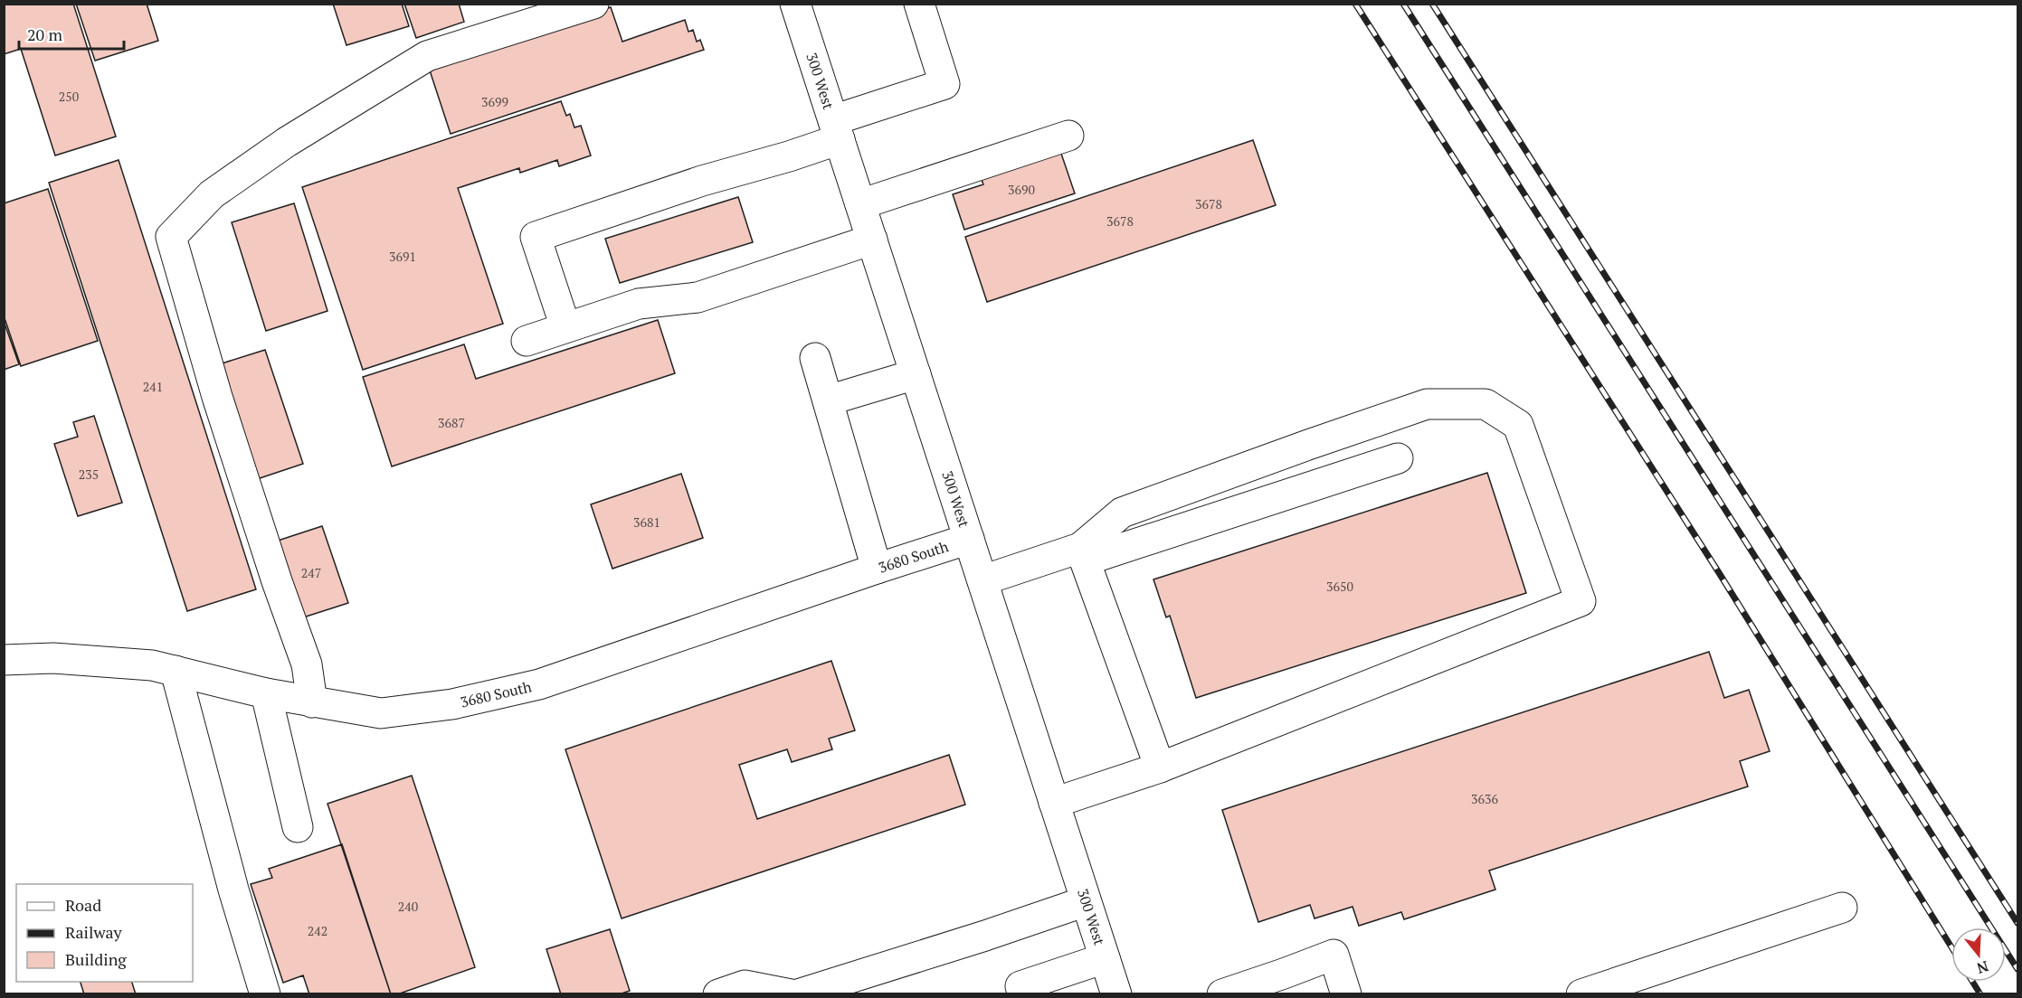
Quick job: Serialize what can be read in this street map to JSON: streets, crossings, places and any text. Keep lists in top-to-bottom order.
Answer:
{
  "streets": {
    "street": ["300 West", "3680 South"]
  },
  "crossings": [
    ["300 West", "3680 South"]
  ],
  "house_numbers": [
    "250",
    "3699",
    "3690",
    "3678",
    "3678",
    "3691",
    "241",
    "3687",
    "235",
    "3681",
    "247",
    "3650",
    "3636",
    "240",
    "242"
  ],
  "legend": ["Road", "Railway", "Building"],
  "scale_bar": "20 m",
  "north": "bottom"
}
